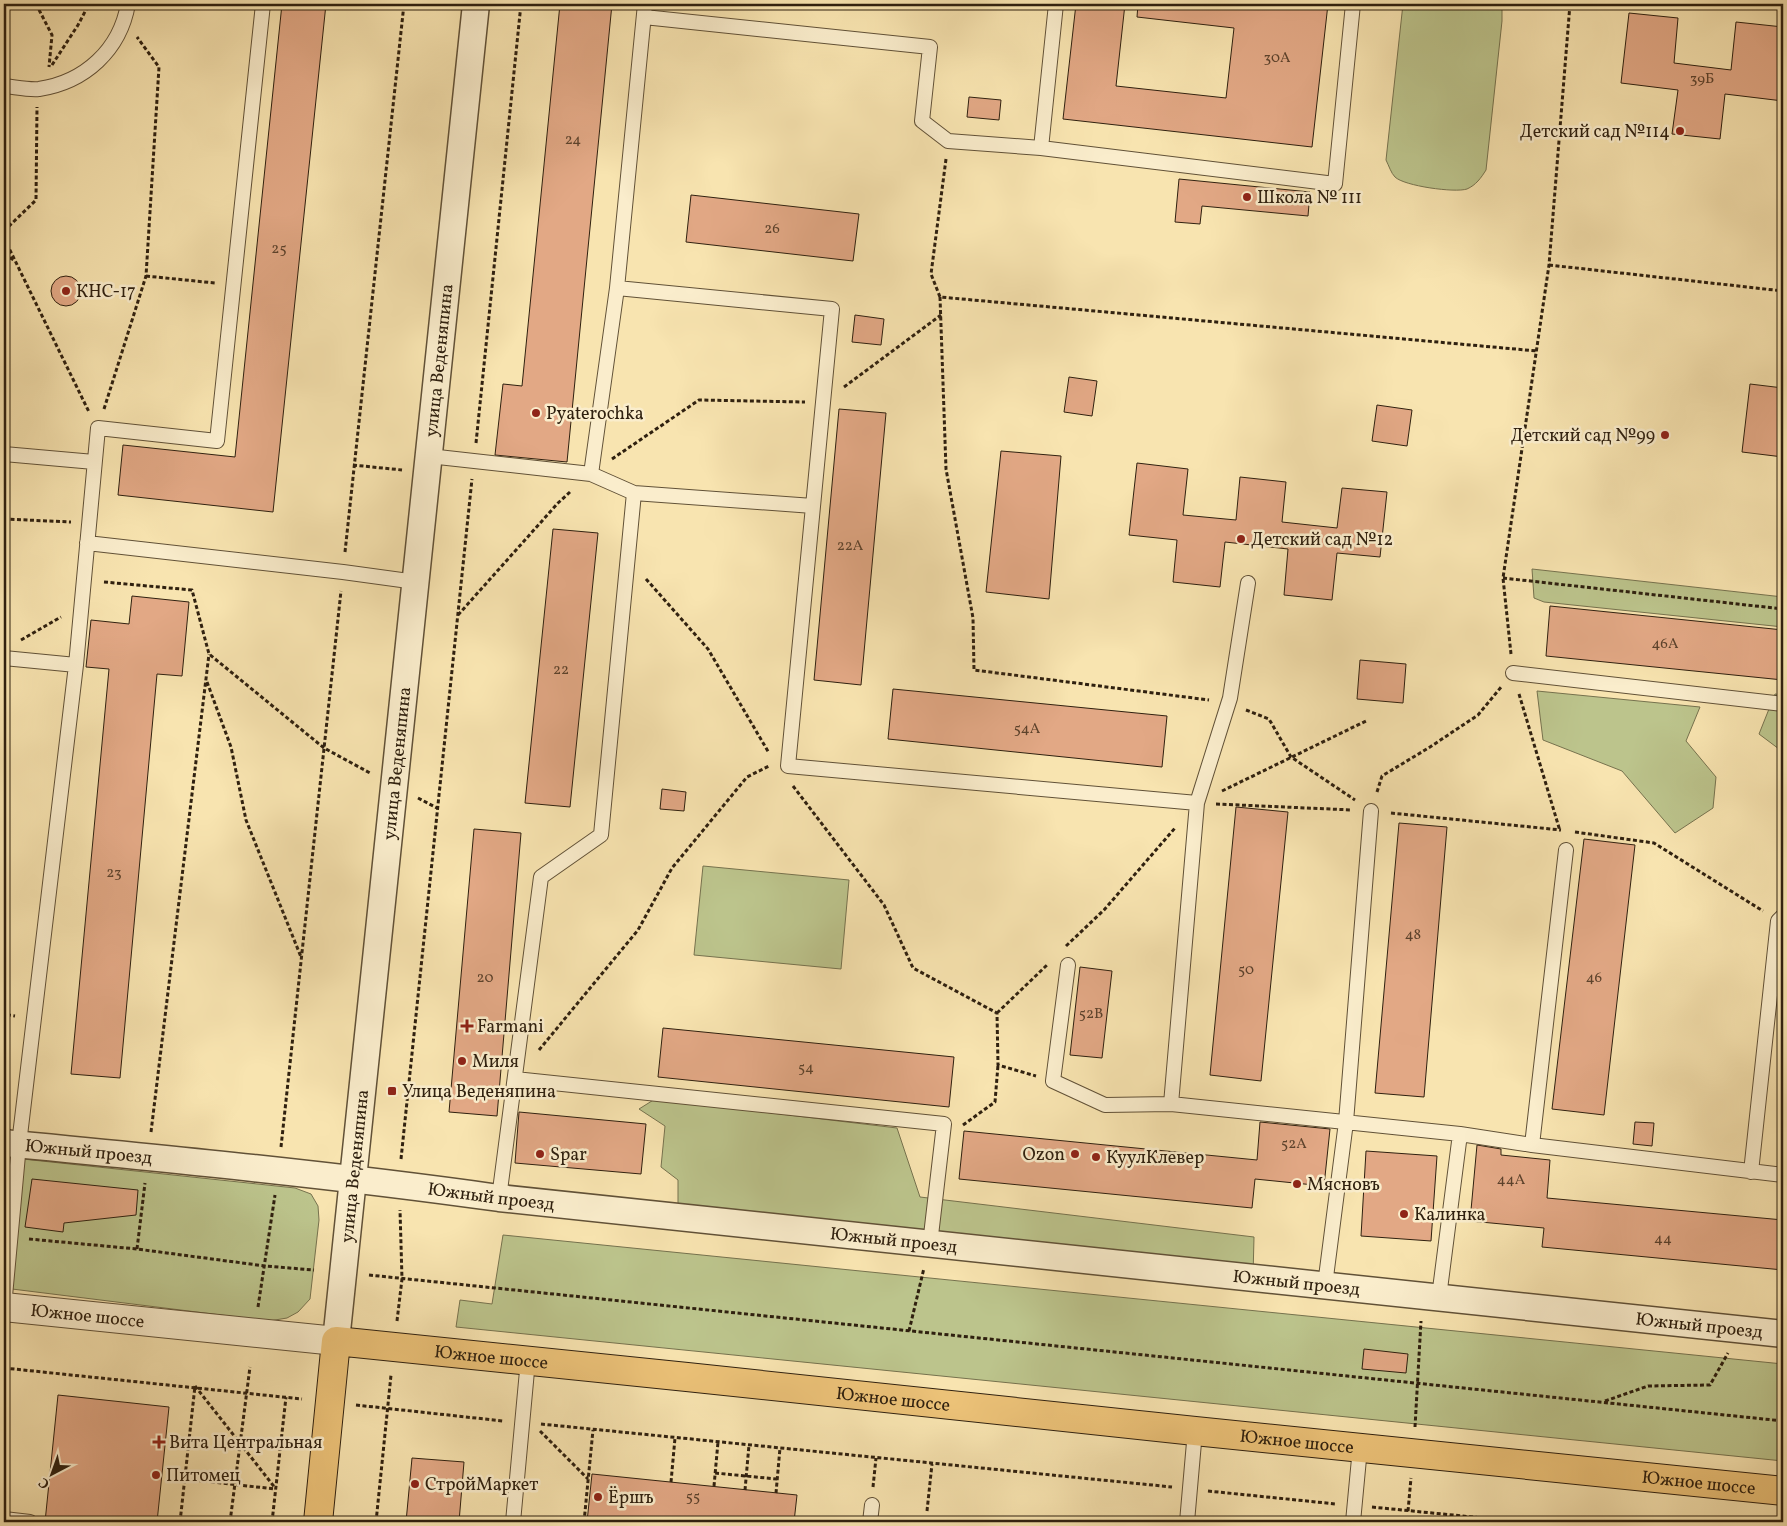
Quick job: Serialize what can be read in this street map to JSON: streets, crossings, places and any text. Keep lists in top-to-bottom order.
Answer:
{
  "streets": {
    "main road": ["улица Веденяпина", "Южное шоссе"],
    "street": ["Южный проезд"]
  },
  "crossings": [
    ["улица Веденяпина", "Южный проезд"],
    ["улица Веденяпина", "Южное шоссе"]
  ],
  "places": {
    "other": [
      "Детский сад №114",
      "Школа № 111",
      "КНС-17",
      "Pyaterochka",
      "Детский сад №99",
      "Детский сад №12",
      "Миля",
      "Spar",
      "Ozon",
      "КуулКлевер",
      "Мясновъ",
      "Калинка",
      "Питомец",
      "СтройМаркет",
      "Ёршъ"
    ],
    "health": ["Farmani", "Вита Центральная"],
    "transit": ["Улица Веденяпина"]
  },
  "house_numbers": [
    "30А",
    "39Б",
    "24",
    "26",
    "25",
    "22А",
    "46А",
    "22",
    "54А",
    "23",
    "48",
    "50",
    "20",
    "46",
    "52В",
    "54",
    "52А",
    "44А",
    "44",
    "55"
  ],
  "north": "bottom left"
}
